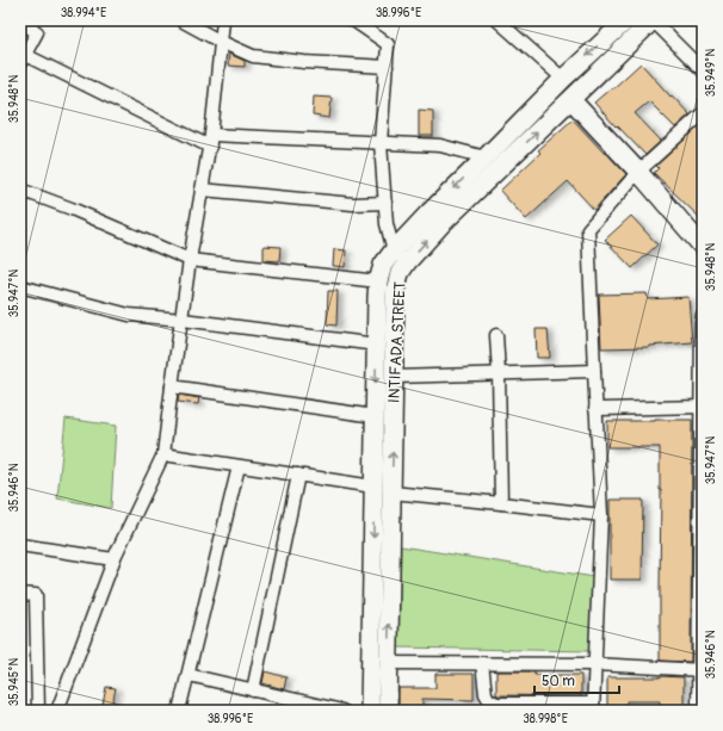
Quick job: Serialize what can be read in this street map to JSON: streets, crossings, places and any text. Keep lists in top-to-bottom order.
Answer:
{
  "streets": {
    "main road": ["INTIFADA STREET"]
  },
  "scale_bar": "50 m",
  "coordinates": [
    "38.994°E",
    "38.996°E",
    "35.949°N",
    "35.948°N",
    "35.947°N",
    "35.946°N",
    "35.945°N",
    "38.998°E"
  ]
}
